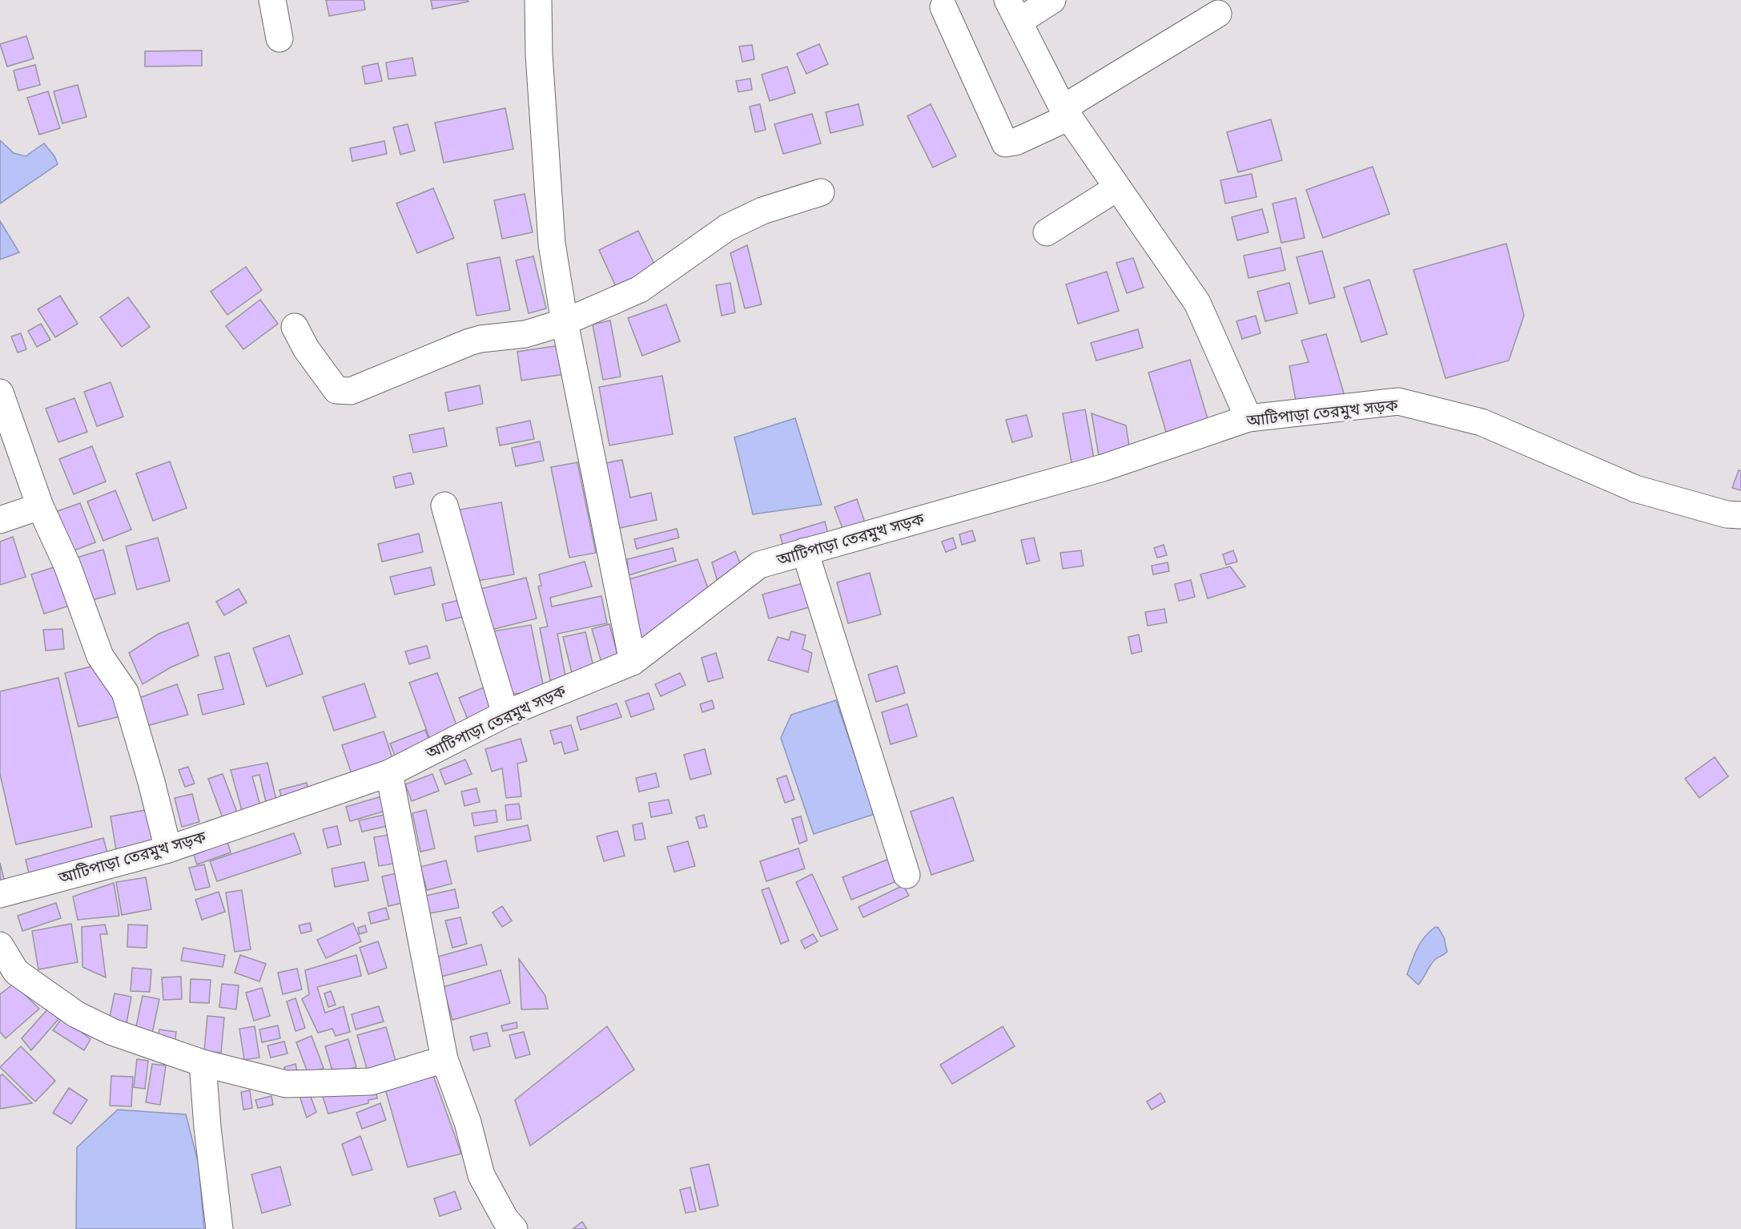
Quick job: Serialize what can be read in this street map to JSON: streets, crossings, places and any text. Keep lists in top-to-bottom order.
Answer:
{
  "streets": {
    "street": ["আটিপাড়া তেরমুখ সড়ক"]
  }
}
